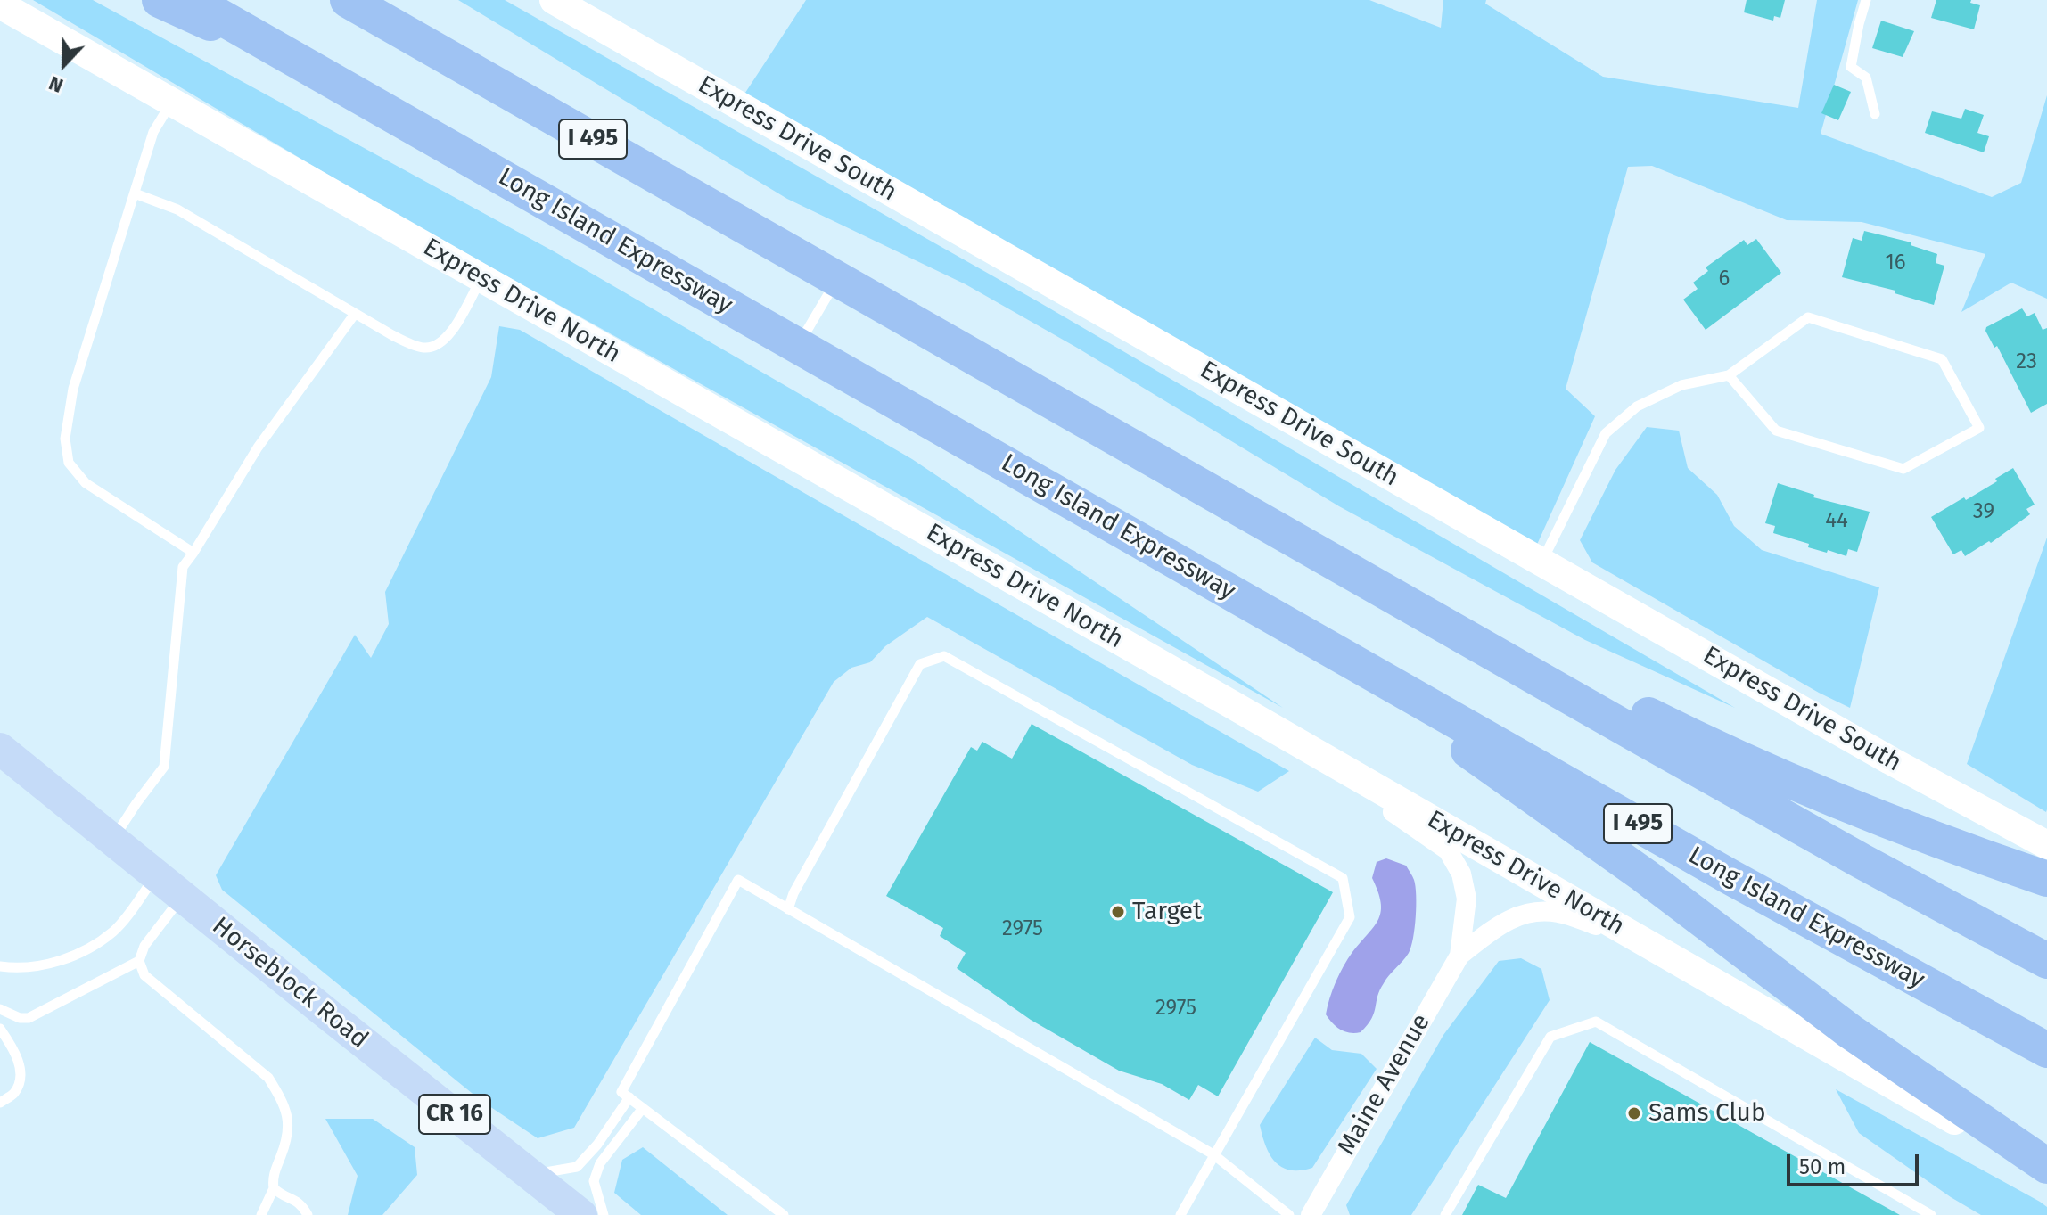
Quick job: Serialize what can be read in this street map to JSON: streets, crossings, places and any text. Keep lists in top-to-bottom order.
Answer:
{
  "streets": {
    "highway": ["I 495", "Long Island Expressway"],
    "main road": [
      "Express Drive South",
      "Express Drive North",
      "Horseblock Road",
      "CR 16"
    ],
    "street": ["Maine Avenue"]
  },
  "places": ["Target", "Sams Club"],
  "house_numbers": [
    "16",
    "6",
    "23",
    "39",
    "44",
    "2975",
    "2975"
  ],
  "scale_bar": "50 m",
  "north": "bottom"
}
